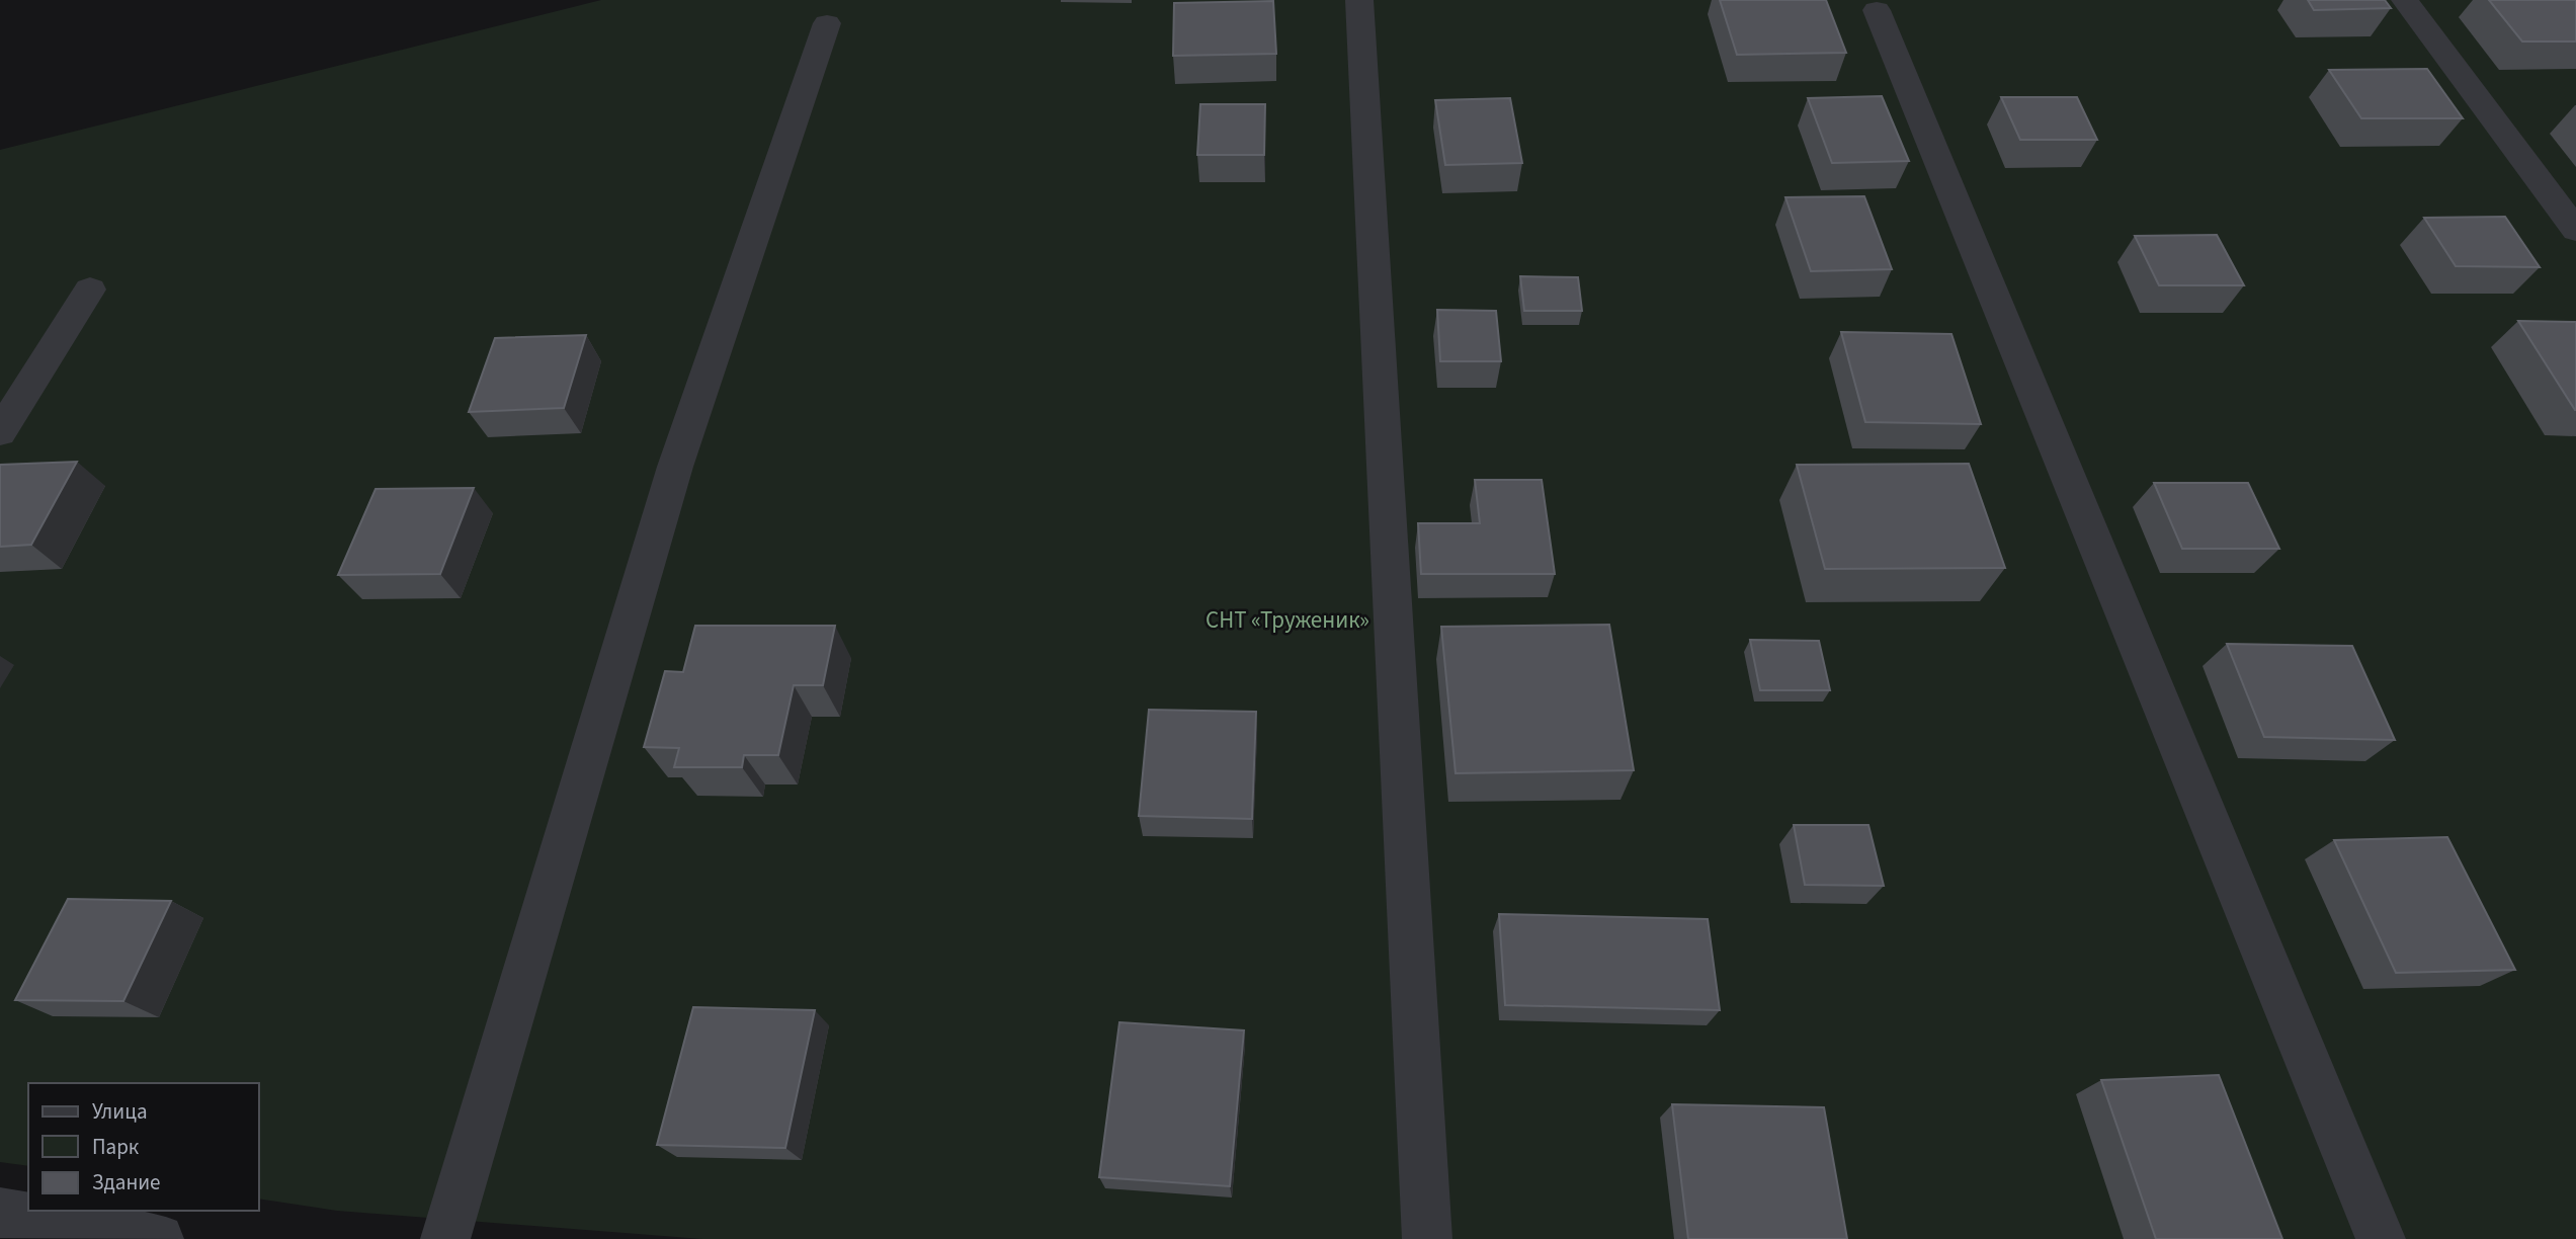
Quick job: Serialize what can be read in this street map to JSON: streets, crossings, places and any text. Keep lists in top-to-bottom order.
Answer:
{
  "parks": ["СНТ «Труженик»"],
  "legend": ["Улица", "Парк", "Здание"]
}
